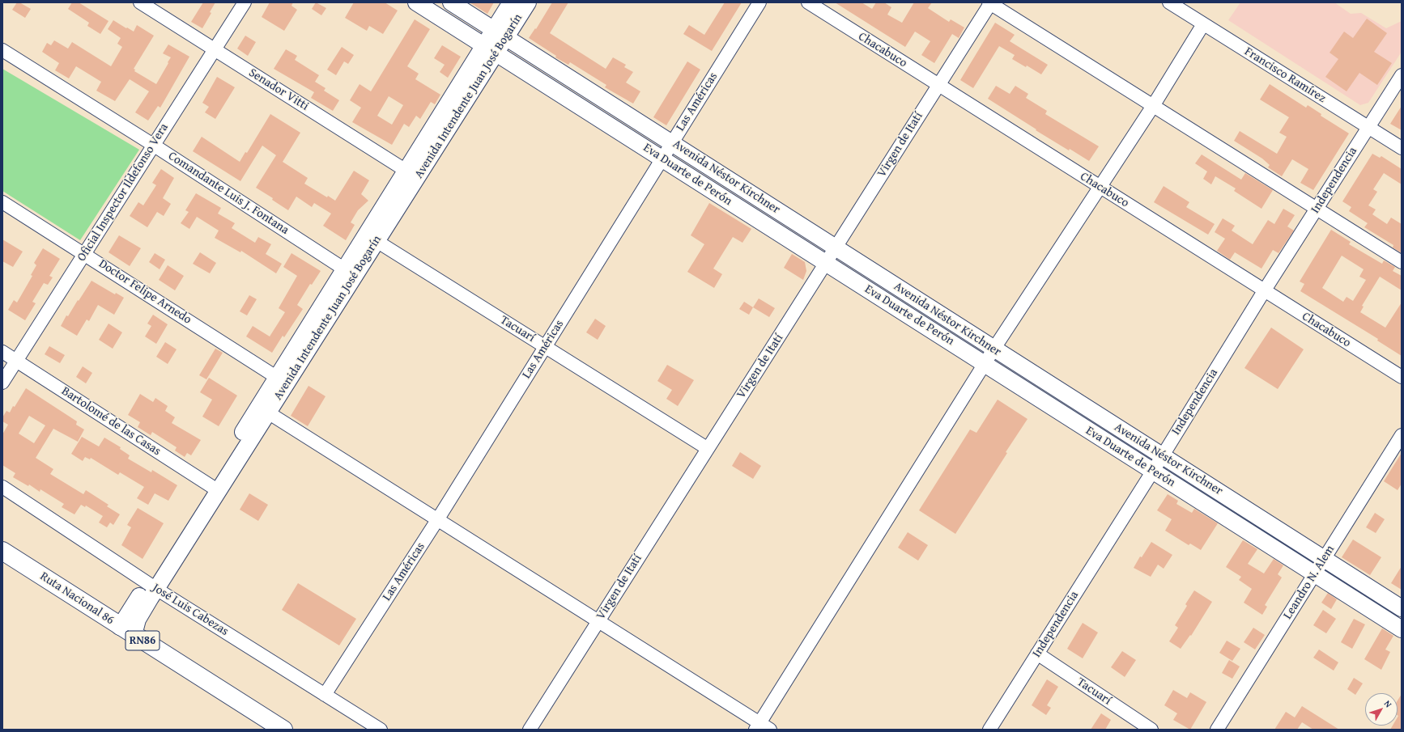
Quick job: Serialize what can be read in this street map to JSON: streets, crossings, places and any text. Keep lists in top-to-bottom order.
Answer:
{
  "streets": {
    "main road": ["Ruta Nacional 86", "RN86"],
    "street": [
      "Chacabuco",
      "Francisco Ramírez",
      "Senador Vitti",
      "Avenida Intendente Juan José Bogarín",
      "Las Américas",
      "Virgen de Itatí",
      "Eva Duarte de Perón",
      "Avenida Néstor Kirchner",
      "Independencia",
      "Oficial Inspector Ildefonso Vera",
      "Comandante Luis J. Fontana",
      "Doctor Felipe Arnedo",
      "Tacuarí",
      "Bartolomé de las Casas",
      "Leandro N. Alem",
      "José Luis Cabezas"
    ]
  },
  "crossings": [
    ["Chacabuco", "Virgen de Itatí"],
    ["Chacabuco", "Independencia"],
    ["Francisco Ramírez", "Independencia"],
    ["Senador Vitti", "Avenida Intendente Juan José Bogarín"],
    ["Senador Vitti", "Oficial Inspector Ildefonso Vera"],
    ["Avenida Intendente Juan José Bogarín", "Eva Duarte de Perón"],
    ["Avenida Intendente Juan José Bogarín", "Avenida Néstor Kirchner"],
    ["Avenida Intendente Juan José Bogarín", "Comandante Luis J. Fontana"],
    ["Avenida Intendente Juan José Bogarín", "Doctor Felipe Arnedo"],
    ["Avenida Intendente Juan José Bogarín", "Tacuarí"],
    ["Avenida Intendente Juan José Bogarín", "Bartolomé de las Casas"],
    ["Avenida Intendente Juan José Bogarín", "Ruta Nacional 86"],
    ["Avenida Intendente Juan José Bogarín", "José Luis Cabezas"],
    ["Las Américas", "Eva Duarte de Perón"],
    ["Las Américas", "Avenida Néstor Kirchner"],
    ["Las Américas", "Tacuarí"],
    ["Las Américas", "José Luis Cabezas"],
    ["Virgen de Itatí", "Eva Duarte de Perón"],
    ["Virgen de Itatí", "Avenida Néstor Kirchner"],
    ["Virgen de Itatí", "Tacuarí"],
    ["Eva Duarte de Perón", "Independencia"],
    ["Eva Duarte de Perón", "Leandro N. Alem"],
    ["Avenida Néstor Kirchner", "Independencia"],
    ["Avenida Néstor Kirchner", "Leandro N. Alem"],
    ["Independencia", "Tacuarí"],
    ["Oficial Inspector Ildefonso Vera", "Comandante Luis J. Fontana"],
    ["Oficial Inspector Ildefonso Vera", "Doctor Felipe Arnedo"],
    ["Oficial Inspector Ildefonso Vera", "Bartolomé de las Casas"]
  ],
  "north": "top right"
}
